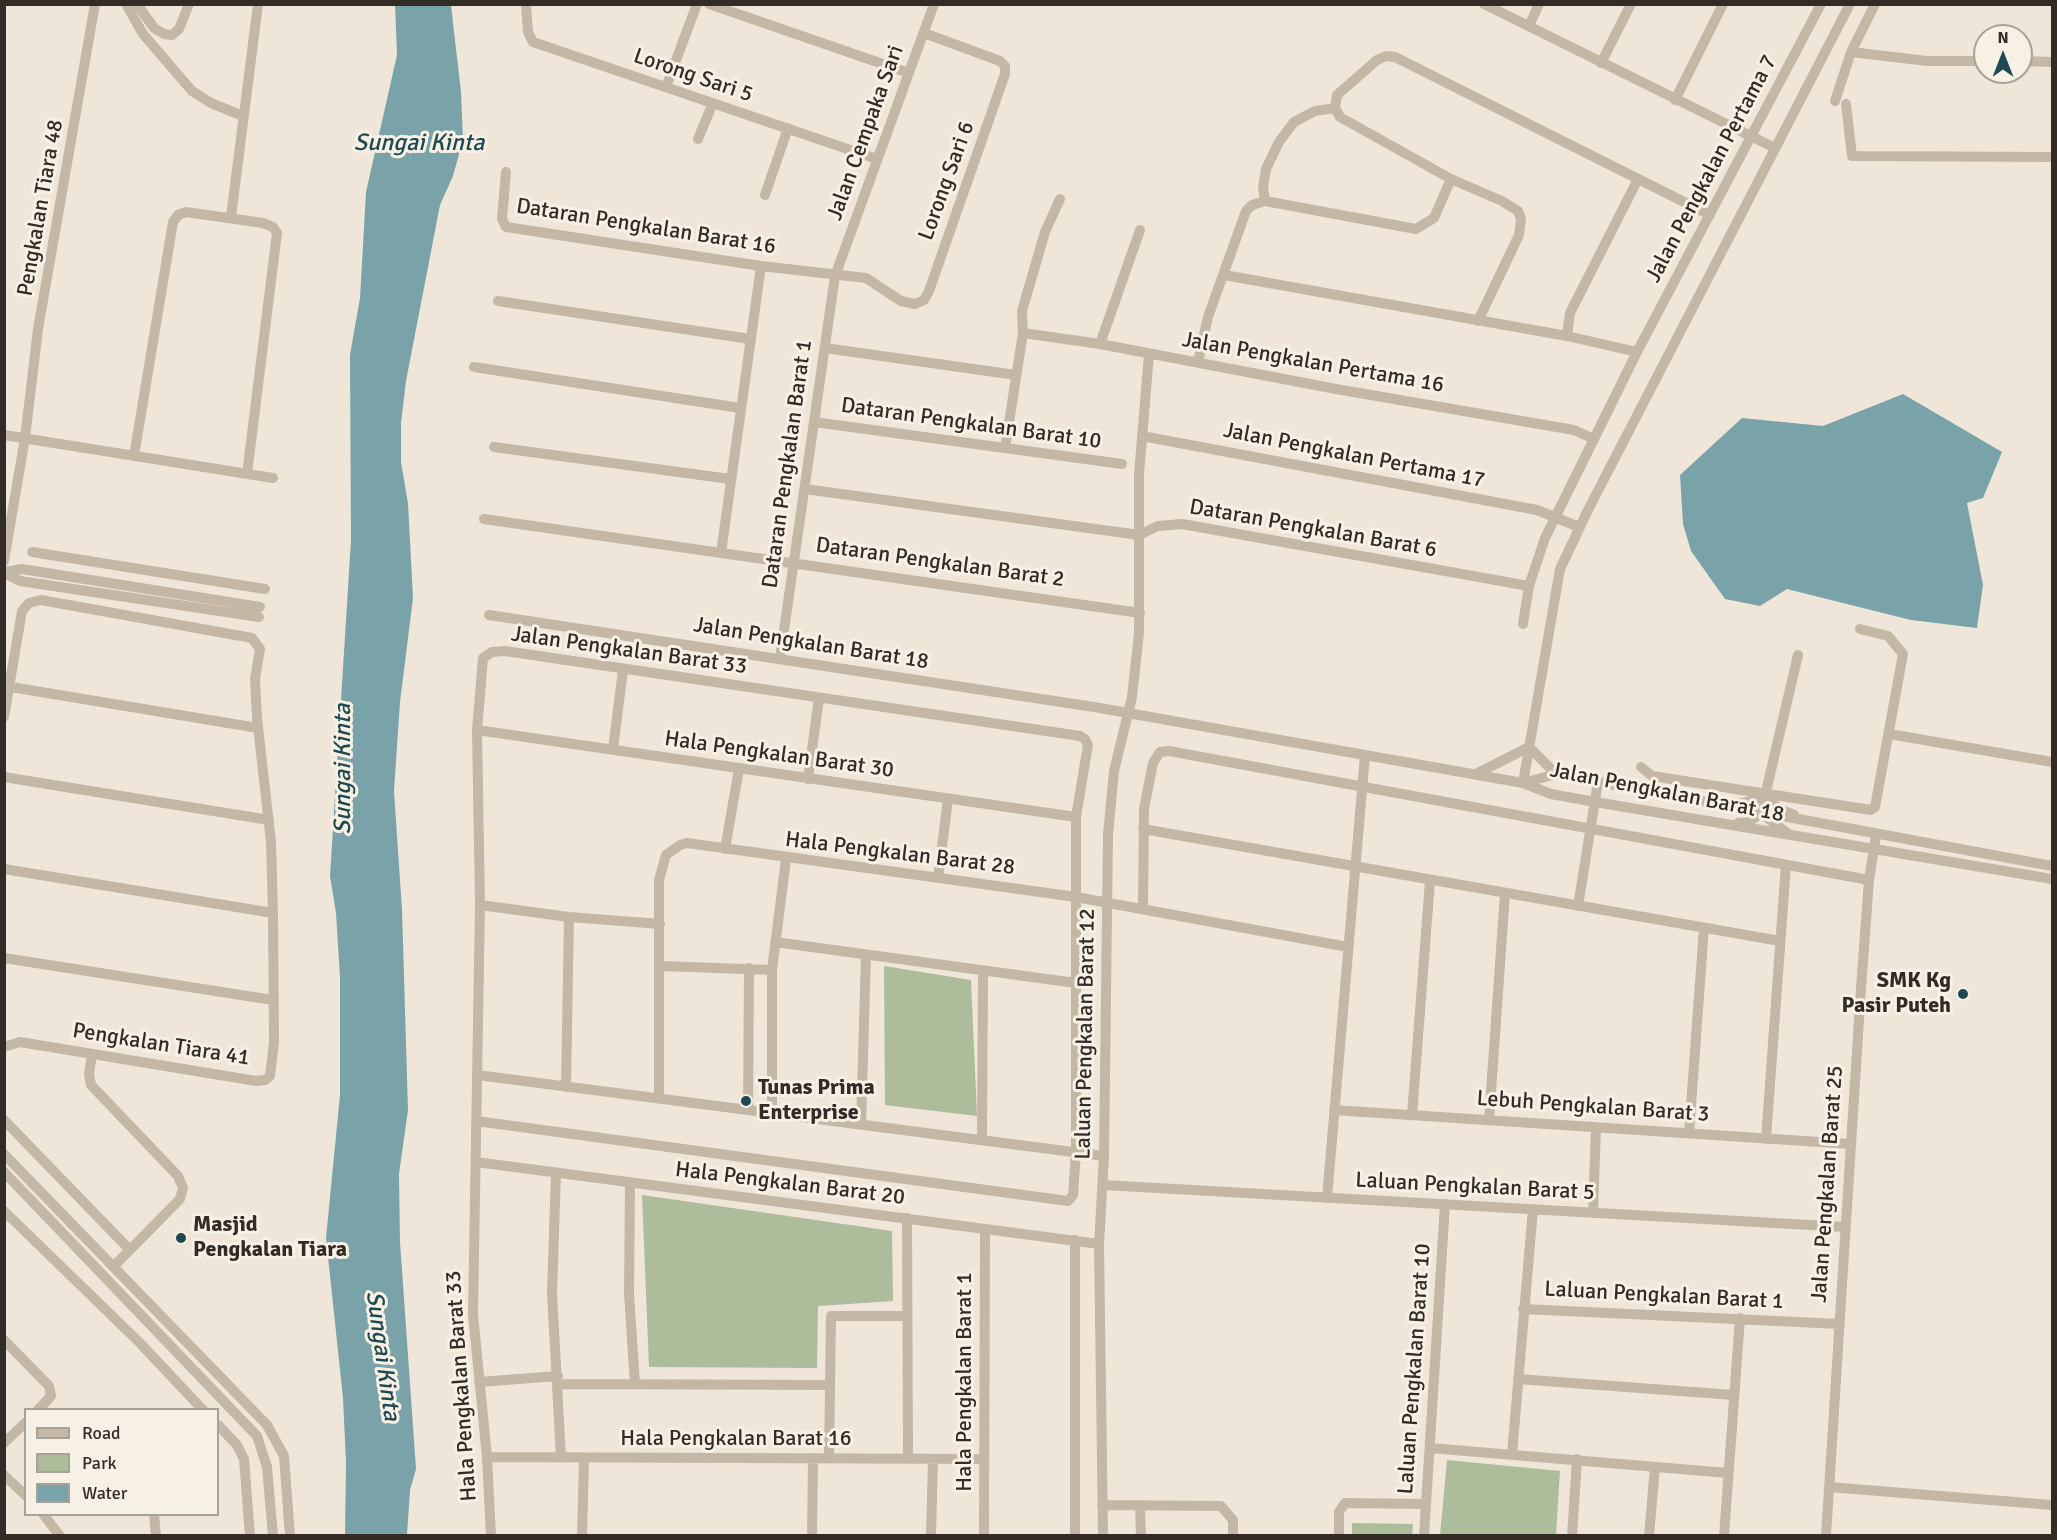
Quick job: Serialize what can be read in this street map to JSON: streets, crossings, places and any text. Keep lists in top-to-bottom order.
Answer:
{
  "streets": {
    "street": [
      "Lorong Sari 5",
      "Jalan Cempaka Sari",
      "Jalan Pengkalan Pertama 7",
      "Lorong Sari 6",
      "Pengkalan Tiara 48",
      "Dataran Pengkalan Barat 16",
      "Jalan Pengkalan Pertama 16",
      "Dataran Pengkalan Barat 10",
      "Jalan Pengkalan Pertama 17",
      "Dataran Pengkalan Barat 1",
      "Dataran Pengkalan Barat 6",
      "Dataran Pengkalan Barat 2",
      "Jalan Pengkalan Barat 18",
      "Jalan Pengkalan Barat 33",
      "Hala Pengkalan Barat 30",
      "Hala Pengkalan Barat 28",
      "Laluan Pengkalan Barat 12",
      "Pengkalan Tiara 41",
      "Lebuh Pengkalan Barat 3",
      "Hala Pengkalan Barat 20",
      "Jalan Pengkalan Barat 25",
      "Laluan Pengkalan Barat 5",
      "Laluan Pengkalan Barat 1",
      "Laluan Pengkalan Barat 10",
      "Hala Pengkalan Barat 1",
      "Hala Pengkalan Barat 33",
      "Hala Pengkalan Barat 16"
    ]
  },
  "crossings": [
    ["Lorong Sari 5", "Jalan Cempaka Sari"],
    ["Jalan Cempaka Sari", "Lorong Sari 6"],
    ["Jalan Cempaka Sari", "Dataran Pengkalan Barat 16"],
    ["Jalan Cempaka Sari", "Dataran Pengkalan Barat 1"],
    ["Jalan Pengkalan Pertama 7", "Jalan Pengkalan Pertama 16"],
    ["Jalan Pengkalan Pertama 7", "Jalan Pengkalan Pertama 17"],
    ["Jalan Pengkalan Pertama 7", "Dataran Pengkalan Barat 6"],
    ["Lorong Sari 6", "Dataran Pengkalan Barat 16"],
    ["Lorong Sari 6", "Dataran Pengkalan Barat 1"],
    ["Dataran Pengkalan Barat 16", "Dataran Pengkalan Barat 1"],
    ["Jalan Pengkalan Pertama 16", "Laluan Pengkalan Barat 12"],
    ["Dataran Pengkalan Barat 10", "Dataran Pengkalan Barat 1"],
    ["Jalan Pengkalan Pertama 17", "Laluan Pengkalan Barat 12"],
    ["Dataran Pengkalan Barat 1", "Dataran Pengkalan Barat 6"],
    ["Dataran Pengkalan Barat 1", "Dataran Pengkalan Barat 2"],
    ["Dataran Pengkalan Barat 1", "Jalan Pengkalan Barat 18"],
    ["Dataran Pengkalan Barat 6", "Laluan Pengkalan Barat 12"],
    ["Dataran Pengkalan Barat 2", "Laluan Pengkalan Barat 12"],
    ["Jalan Pengkalan Barat 18", "Laluan Pengkalan Barat 12"],
    ["Jalan Pengkalan Barat 18", "Jalan Pengkalan Barat 25"],
    ["Jalan Pengkalan Barat 33", "Hala Pengkalan Barat 30"],
    ["Jalan Pengkalan Barat 33", "Hala Pengkalan Barat 20"],
    ["Jalan Pengkalan Barat 33", "Hala Pengkalan Barat 33"],
    ["Hala Pengkalan Barat 28", "Laluan Pengkalan Barat 12"],
    ["Laluan Pengkalan Barat 12", "Hala Pengkalan Barat 20"],
    ["Laluan Pengkalan Barat 12", "Laluan Pengkalan Barat 5"],
    ["Lebuh Pengkalan Barat 3", "Jalan Pengkalan Barat 25"],
    ["Hala Pengkalan Barat 20", "Hala Pengkalan Barat 1"],
    ["Hala Pengkalan Barat 20", "Hala Pengkalan Barat 33"],
    ["Jalan Pengkalan Barat 25", "Laluan Pengkalan Barat 5"],
    ["Jalan Pengkalan Barat 25", "Laluan Pengkalan Barat 1"],
    ["Laluan Pengkalan Barat 5", "Laluan Pengkalan Barat 10"],
    ["Hala Pengkalan Barat 1", "Hala Pengkalan Barat 16"],
    ["Hala Pengkalan Barat 33", "Hala Pengkalan Barat 16"]
  ],
  "water": ["Sungai Kinta"],
  "places": ["SMK Kg Pasir Puteh", "Tunas Prima Enterprise", "Masjid Pengkalan Tiara"],
  "legend": ["Road", "Park", "Water"],
  "north": "top"
}
